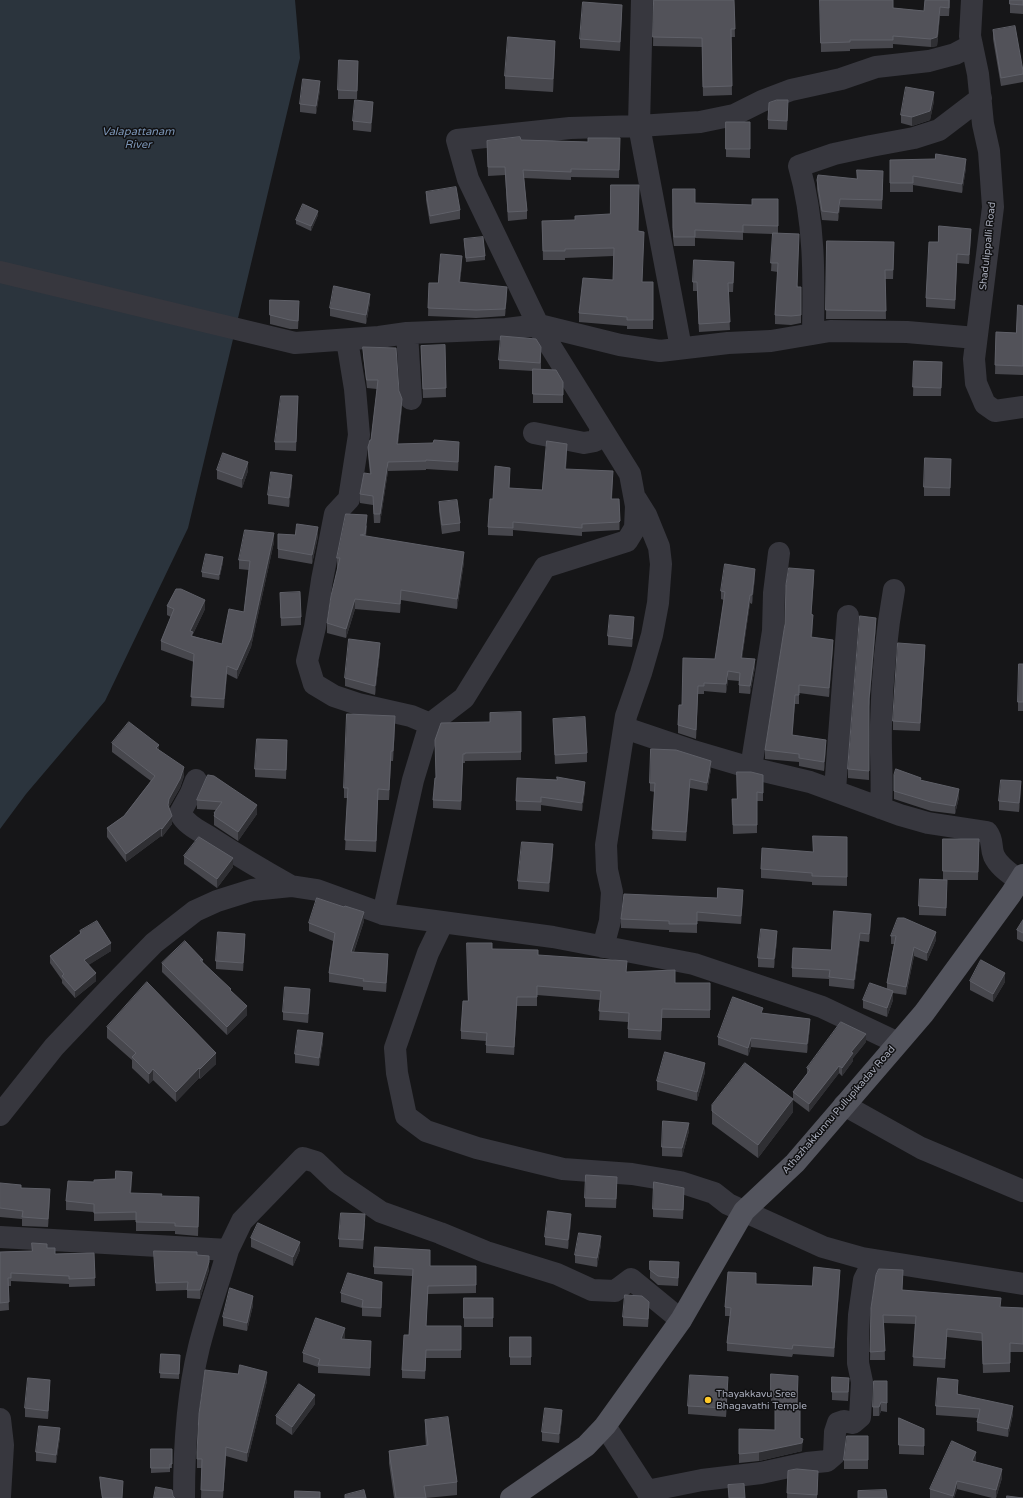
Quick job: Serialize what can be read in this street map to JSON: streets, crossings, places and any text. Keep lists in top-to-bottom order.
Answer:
{
  "streets": {
    "main road": ["Athazhakkunnu Pullupikadav Road"],
    "street": ["Shadulippalli Road"]
  },
  "water": ["Valapattanam River"],
  "places": ["Thayakkavu Sree Bhagavathi Temple"]
}
